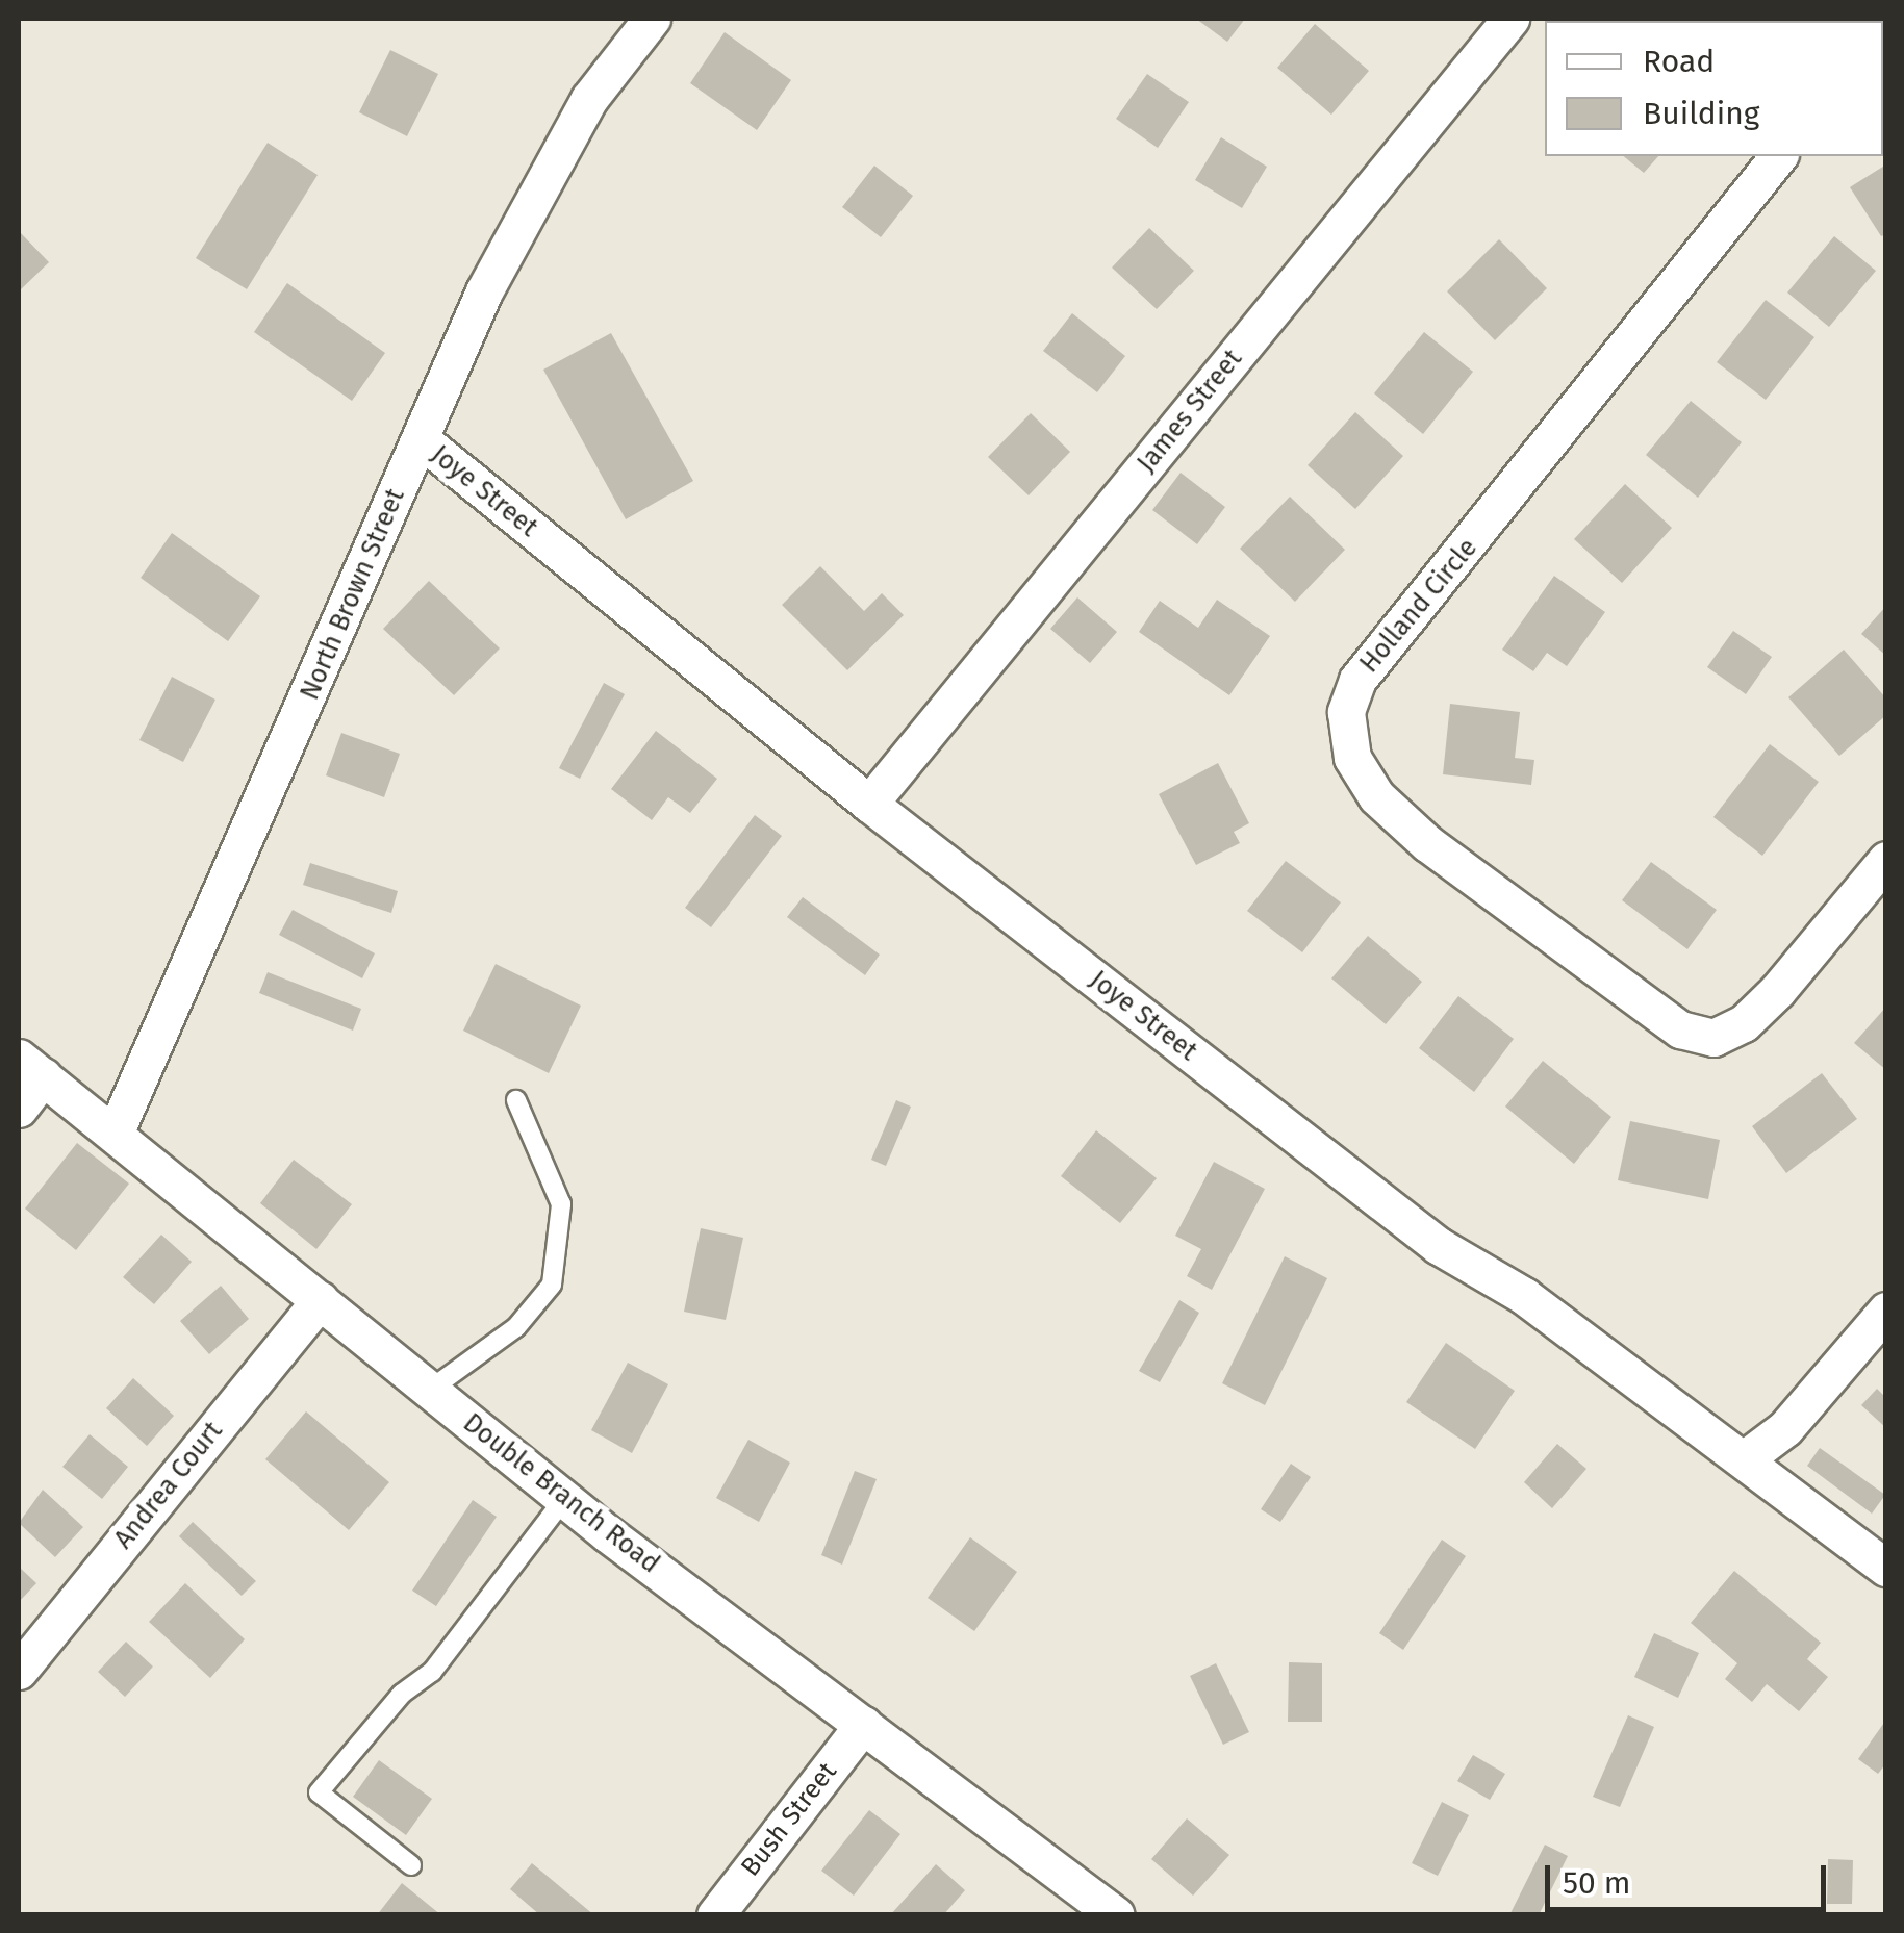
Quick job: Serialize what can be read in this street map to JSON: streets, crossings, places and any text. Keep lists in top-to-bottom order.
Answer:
{
  "streets": {
    "street": [
      "James Street",
      "Joye Street",
      "North Brown Street",
      "Holland Circle",
      "Andrea Court",
      "Double Branch Road",
      "Bush Street"
    ]
  },
  "crossings": [
    ["James Street", "Joye Street"],
    ["Joye Street", "North Brown Street"],
    ["North Brown Street", "Double Branch Road"],
    ["Andrea Court", "Double Branch Road"],
    ["Double Branch Road", "Bush Street"]
  ],
  "legend": ["Road", "Building"],
  "scale_bar": "50 m"
}
